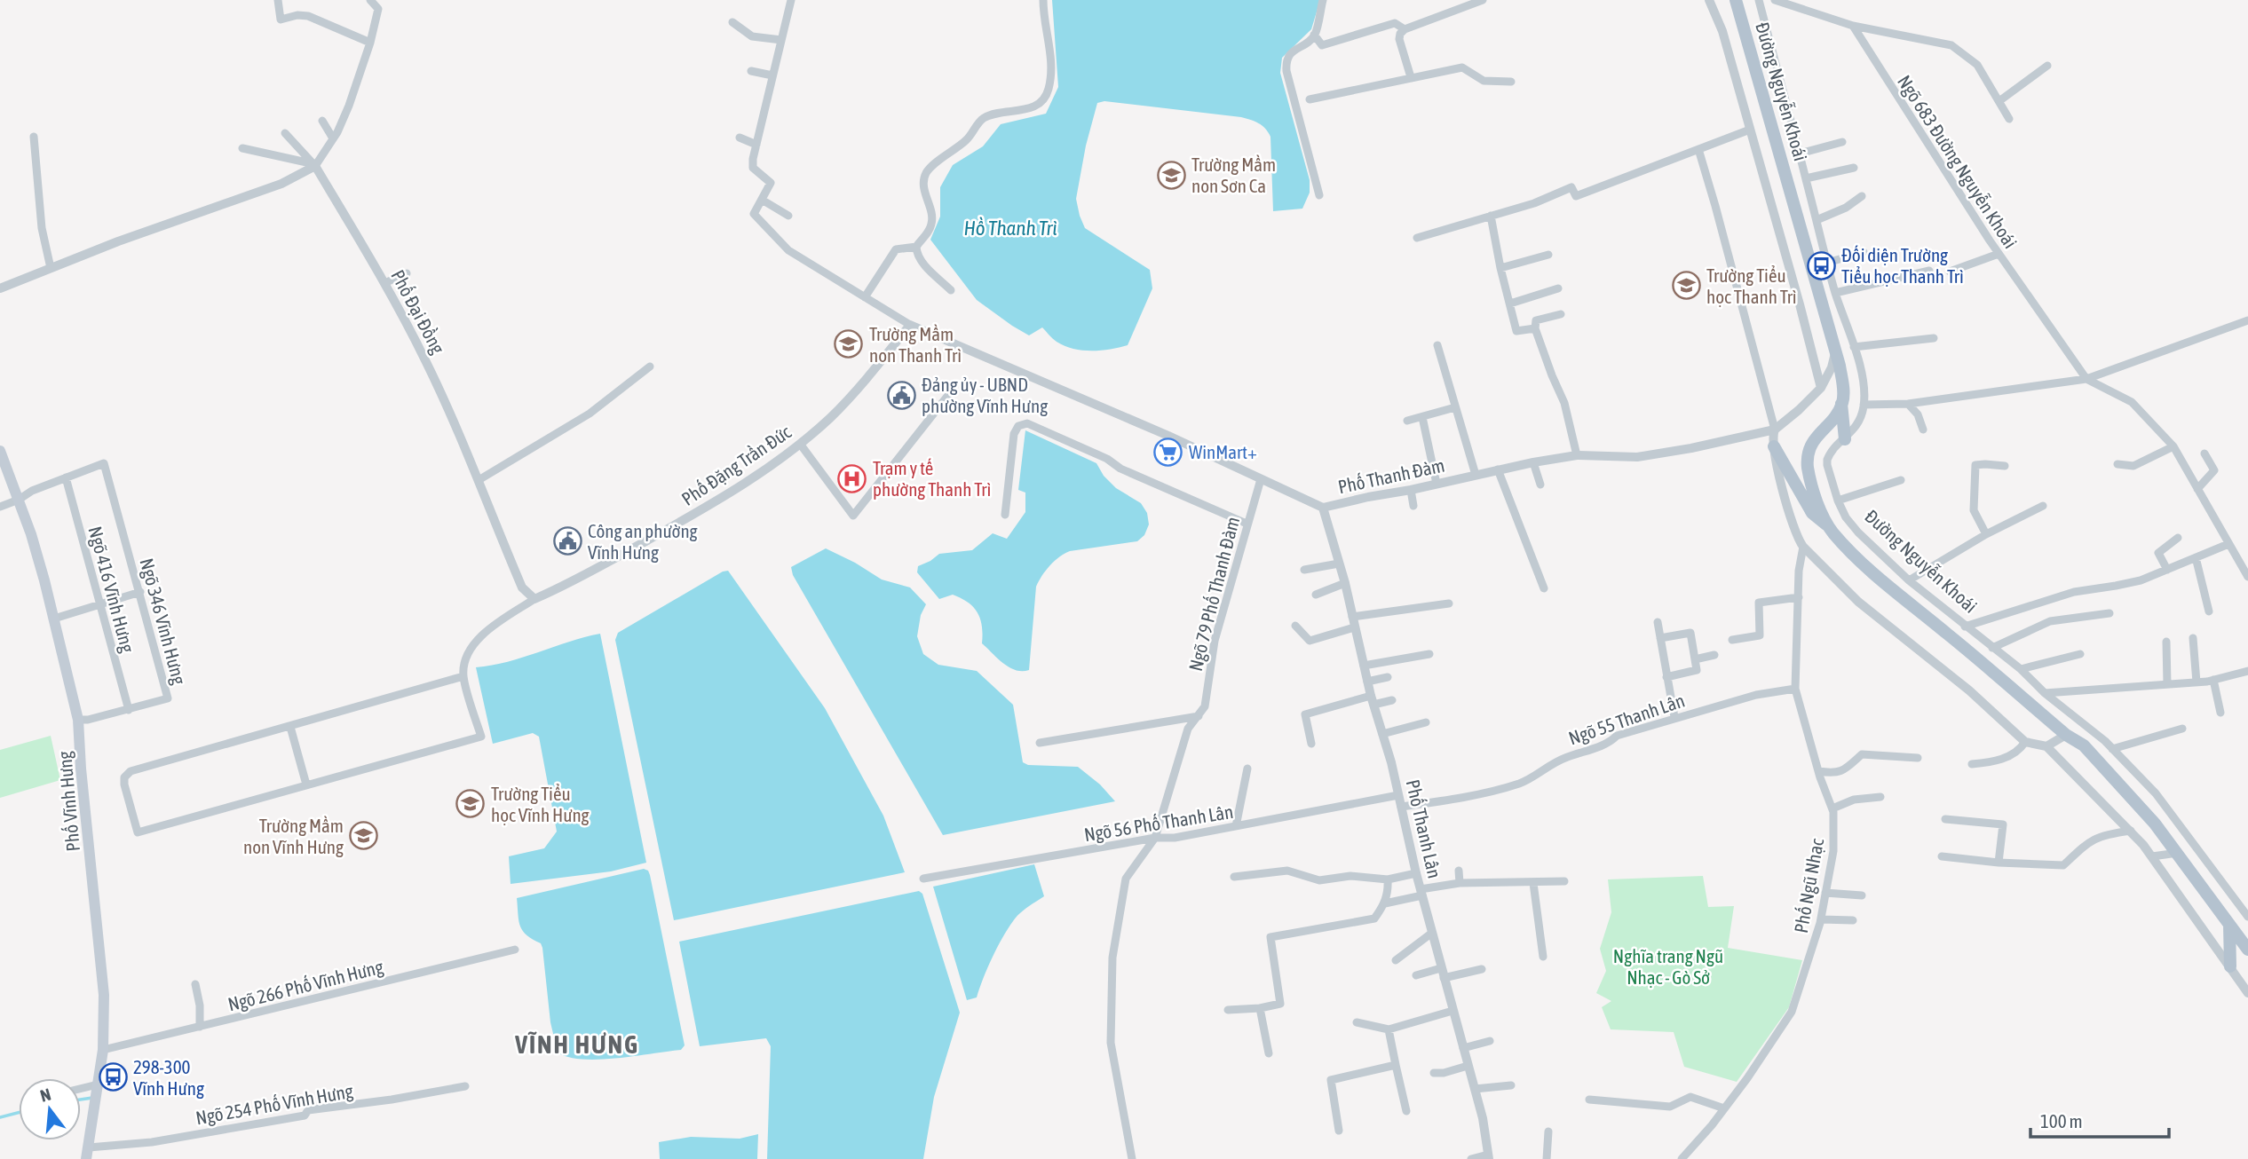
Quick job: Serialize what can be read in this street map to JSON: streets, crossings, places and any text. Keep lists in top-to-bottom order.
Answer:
{
  "streets": {
    "main road": ["Đường Nguyễn Khoái", "Phố Vĩnh Hưng"],
    "street": [
      "Ngõ 683 Đường Nguyễn Khoái",
      "Phố Đại Đồng",
      "Phố Đặng Trần Đức",
      "Phố Thanh Đàm",
      "Ngõ 416 Vĩnh Hưng",
      "Ngõ 79 Phố Thanh Đàm",
      "Ngõ 346 Vĩnh Hưng",
      "Ngõ 55 Thanh Lân",
      "Ngõ 56 Phố Thanh Lân",
      "Phố Thanh Lân",
      "Phố Ngũ Nhạc",
      "Ngõ 266 Phố Vĩnh Hưng",
      "Ngõ 254 Phố Vĩnh Hưng"
    ]
  },
  "crossings": [
    ["Đường Nguyễn Khoái", "Phố Thanh Đàm"],
    ["Phố Đặng Trần Đức", "Phố Thanh Đàm"],
    ["Phố Thanh Đàm", "Ngõ 79 Phố Thanh Đàm"],
    ["Phố Thanh Đàm", "Phố Thanh Lân"],
    ["Ngõ 416 Vĩnh Hưng", "Ngõ 346 Vĩnh Hưng"],
    ["Ngõ 79 Phố Thanh Đàm", "Ngõ 56 Phố Thanh Lân"],
    ["Ngõ 346 Vĩnh Hưng", "Phố Vĩnh Hưng"],
    ["Ngõ 55 Thanh Lân", "Phố Thanh Lân"],
    ["Ngõ 55 Thanh Lân", "Phố Ngũ Nhạc"],
    ["Phố Vĩnh Hưng", "Ngõ 266 Phố Vĩnh Hưng"],
    ["Phố Vĩnh Hưng", "Ngõ 254 Phố Vĩnh Hưng"],
    ["Ngõ 56 Phố Thanh Lân", "Phố Thanh Lân"]
  ],
  "districts": ["VĨNH HƯNG"],
  "water": ["Hồ Thanh Trì"],
  "parks": ["Nghĩa trang Ngũ Nhạc - Gò Sở"],
  "places": {
    "school or university": [
      "Trường Mầm non Sơn Ca",
      "Trường Tiểu học Thanh Trì",
      "Trường Mầm non Thanh Trì",
      "Trường Tiểu học Vĩnh Hưng",
      "Trường Mầm non Vĩnh Hưng"
    ],
    "bus stop": ["Đối diện Trường Tiểu học Thanh Trì", "298-300 Vĩnh Hưng"],
    "public building": ["Đảng ủy - UBND phường Vĩnh Hưng", "Công an phường Vĩnh Hưng"],
    "supermarket": ["WinMart+"],
    "hospital": ["Trạm y tế phường Thanh Trì"]
  },
  "scale_bar": "100 m",
  "north": "top"
}
